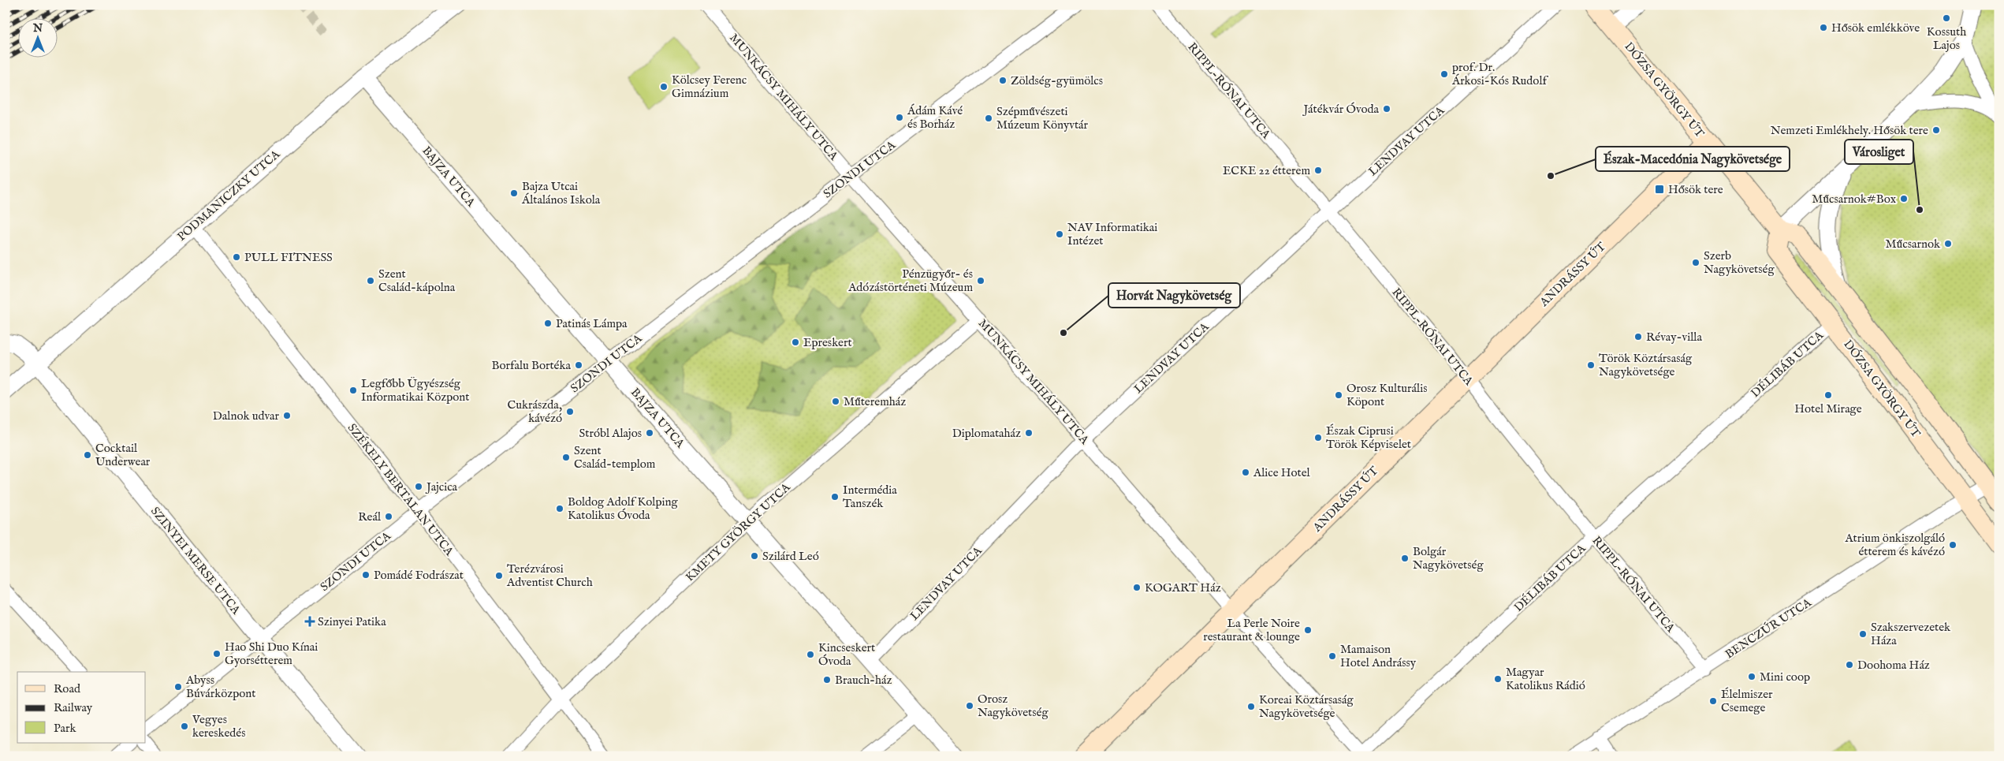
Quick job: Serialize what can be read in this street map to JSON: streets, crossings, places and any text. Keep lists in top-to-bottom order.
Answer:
{
  "streets": {
    "main road": ["DÓZSA GYÖRGY ÚT", "ANDRÁSSY ÚT"],
    "street": [
      "RIPPL-RÓNAI UTCA",
      "MUNKÁCSY MIHÁLY UTCA",
      "LENDVAY UTCA",
      "SZONDI UTCA",
      "BAJZA UTCA",
      "PODMANICZKY UTCA",
      "DÉLIBÁB UTCA",
      "SZÉKELY BERTALAN UTCA",
      "KMETY GYÖRGY UTCA",
      "SZINYEI MERSE UTCA",
      "BENCZÚR UTCA"
    ]
  },
  "crossings": [
    ["DÓZSA GYÖRGY ÚT", "ANDRÁSSY ÚT"],
    ["DÓZSA GYÖRGY ÚT", "DÉLIBÁB UTCA"],
    ["DÓZSA GYÖRGY ÚT", "BENCZÚR UTCA"],
    ["RIPPL-RÓNAI UTCA", "LENDVAY UTCA"],
    ["RIPPL-RÓNAI UTCA", "ANDRÁSSY ÚT"],
    ["RIPPL-RÓNAI UTCA", "DÉLIBÁB UTCA"],
    ["RIPPL-RÓNAI UTCA", "BENCZÚR UTCA"],
    ["MUNKÁCSY MIHÁLY UTCA", "LENDVAY UTCA"],
    ["MUNKÁCSY MIHÁLY UTCA", "SZONDI UTCA"],
    ["MUNKÁCSY MIHÁLY UTCA", "ANDRÁSSY ÚT"],
    ["MUNKÁCSY MIHÁLY UTCA", "DÉLIBÁB UTCA"],
    ["MUNKÁCSY MIHÁLY UTCA", "KMETY GYÖRGY UTCA"],
    ["LENDVAY UTCA", "BAJZA UTCA"],
    ["SZONDI UTCA", "BAJZA UTCA"],
    ["SZONDI UTCA", "SZÉKELY BERTALAN UTCA"],
    ["SZONDI UTCA", "SZINYEI MERSE UTCA"],
    ["BAJZA UTCA", "PODMANICZKY UTCA"],
    ["BAJZA UTCA", "KMETY GYÖRGY UTCA"],
    ["PODMANICZKY UTCA", "SZÉKELY BERTALAN UTCA"],
    ["PODMANICZKY UTCA", "SZINYEI MERSE UTCA"],
    ["SZÉKELY BERTALAN UTCA", "KMETY GYÖRGY UTCA"]
  ],
  "places": {
    "other": [
      "Kossuth Lajos",
      "Hősök emlékköve",
      "prof. Dr. Árkosi-Kós Rudolf",
      "Zöldség-gyümölcs",
      "Kölcsey Ferenc Gimnázium",
      "Játékvár Óvoda",
      "Ádám Kávé és Borház",
      "Szépművészeti Múzeum Könyvtár",
      "Nemzeti Emlékhely. Hősök tere",
      "ECKE 22 étterem",
      "Észak-Macedónia Nagykövetsége",
      "Bajza Utcai Általános Iskola",
      "Műcsarnok#Box",
      "Városliget",
      "NAV Informatikai Intézet",
      "Műcsarnok",
      "PULL FITNESS",
      "Szerb Nagykövetség",
      "Szent Család-kápolna",
      "Pénzügyőr- és Adózástörténeti Múzeum",
      "Patinás Lámpa",
      "Horvát Nagykövetség",
      "Révay-villa",
      "Epreskert",
      "Borfalu Bortéka",
      "Török Köztársaság Nagykövetsége",
      "Legfőbb Ügyészség Informatikai Központ",
      "Orosz Kulturális Köpont",
      "Hotel Mirage",
      "Műteremház",
      "Cukrászda, kávézó",
      "Dalnok udvar",
      "Stróbl Alajos",
      "Diplomataház",
      "Észak Ciprusi Török Képviselet",
      "Cocktail Underwear",
      "Szent Család-templom",
      "Alice Hotel",
      "Jajcica",
      "Intermédia Tanszék",
      "Boldog Adolf Kolping Katolikus Óvoda",
      "Reál",
      "Atrium önkiszolgáló étterem és kávézó",
      "Szilárd Leó",
      "Bolgár Nagykövetség",
      "Pomádé Fodrászat",
      "Terézvárosi Adventist Church",
      "KOGART Ház",
      "La Perle Noire restaurant & lounge",
      "Szakszervezetek Háza",
      "Hao Shi Duo Kínai Gyorsétterem",
      "Kincseskert Óvoda",
      "Mamaison Hotel Andrássy",
      "Doohoma Ház",
      "Mini coop",
      "Magyar Katolikus Rádió",
      "Brauch-ház",
      "Abyss Búvárközpont",
      "Élelmiszer Csemege",
      "Orosz Nagykövetség",
      "Koreai Köztársaság Nagykövetsége",
      "Vegyes kereskedés"
    ],
    "transit": ["Hősök tere"],
    "health": ["Szinyei Patika"]
  },
  "legend": ["Road", "Railway", "Park"],
  "north": "top"
}
